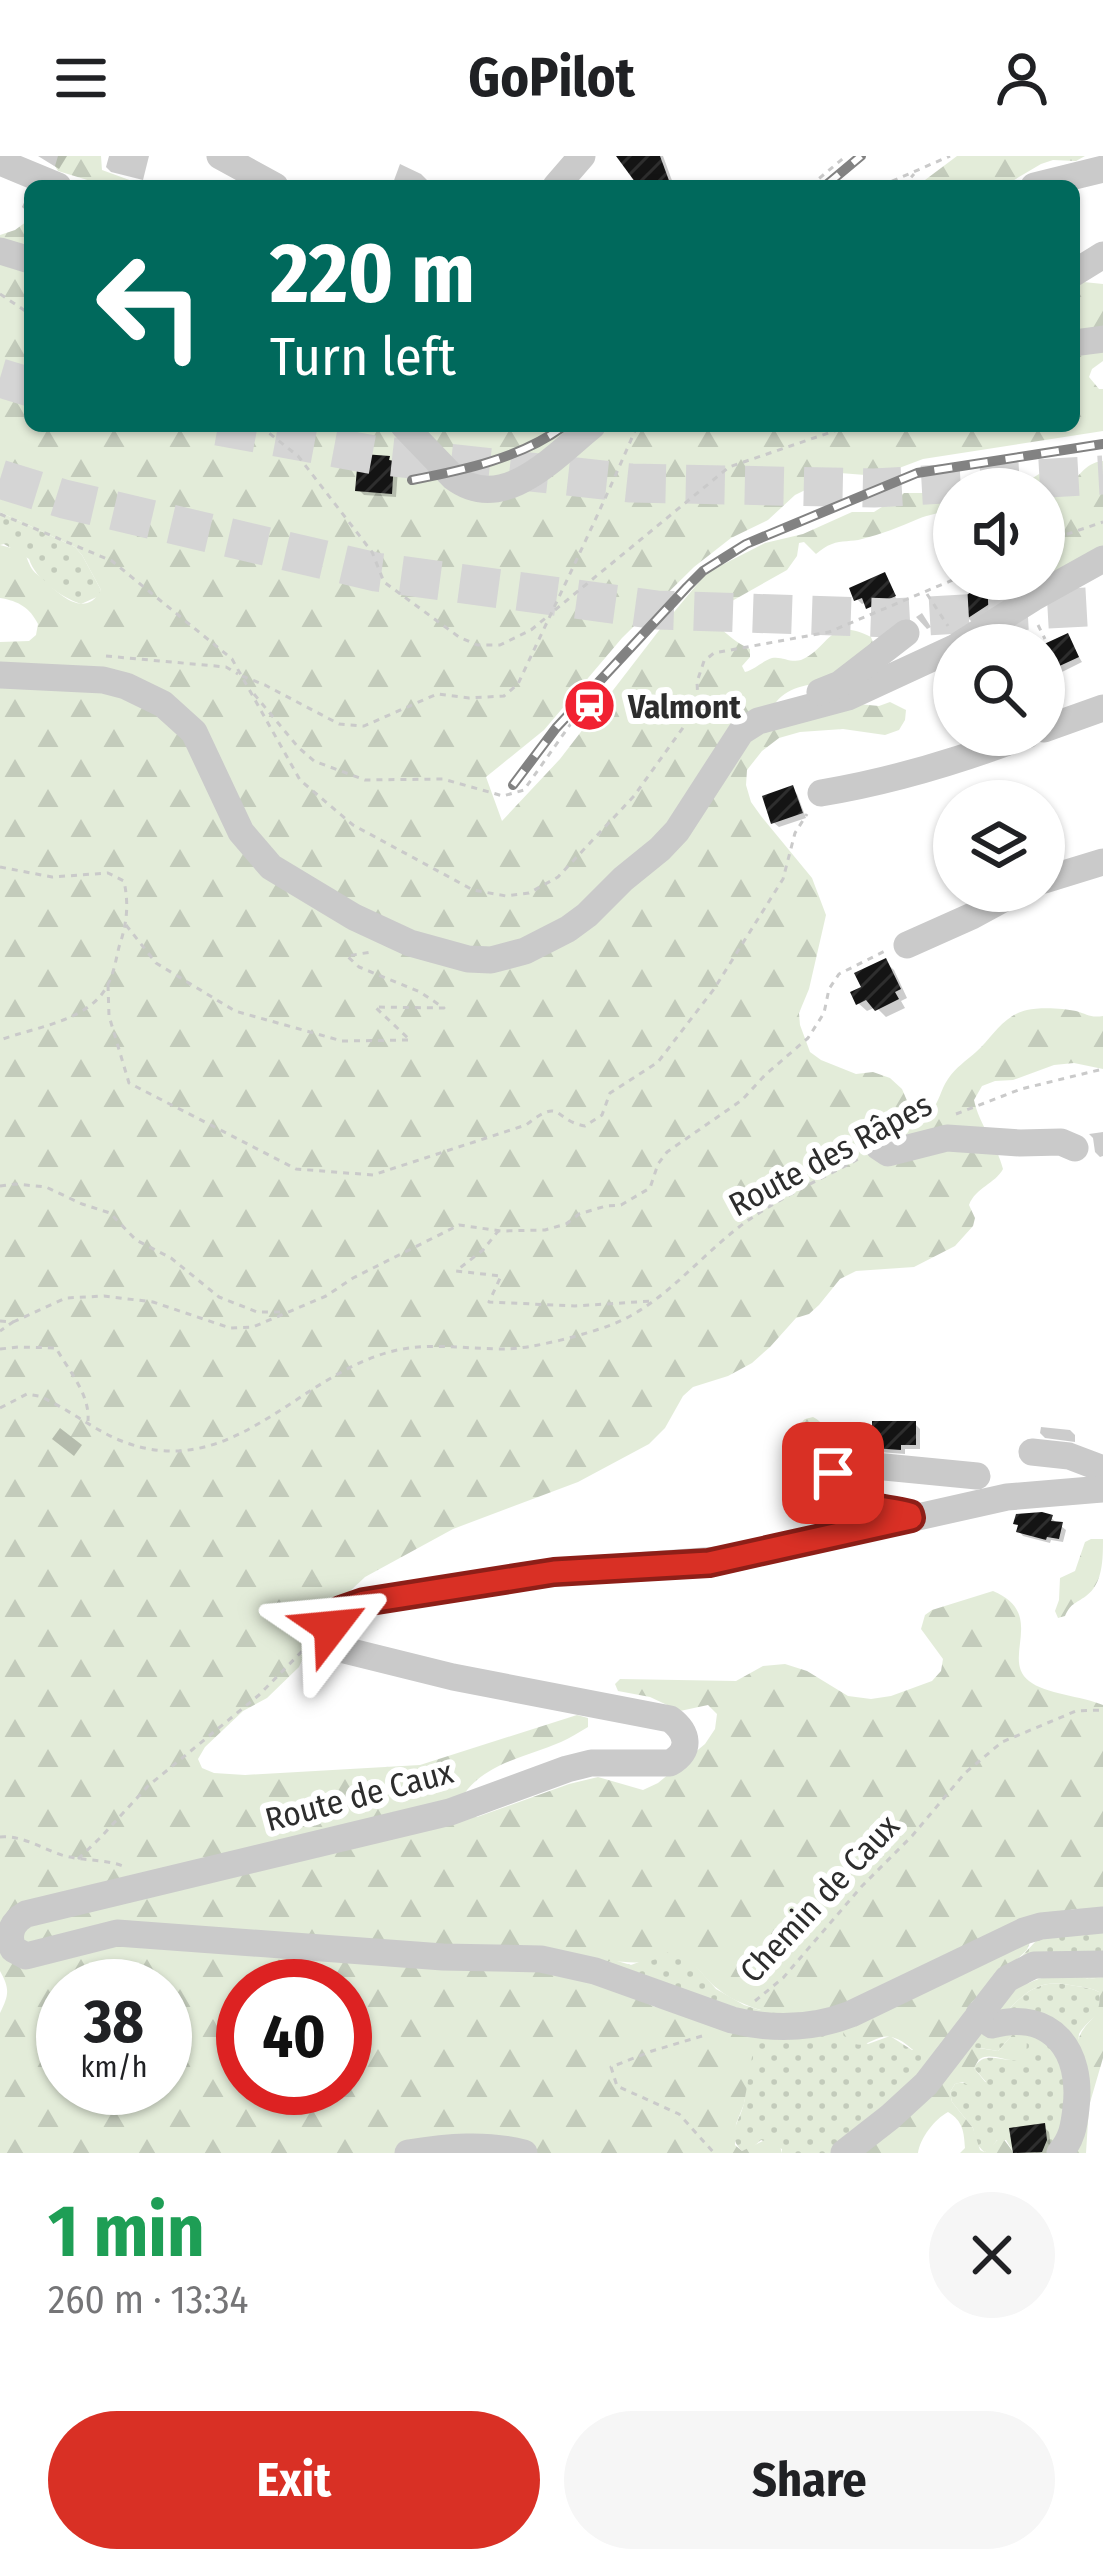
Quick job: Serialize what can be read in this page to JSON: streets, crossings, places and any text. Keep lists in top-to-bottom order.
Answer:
{
  "streets": {
    "street": ["Route de Caux"],
    "path": ["Route des Râpes", "Chemin de Caux"]
  },
  "crossings": [
    ["Route de Caux", "Chemin de Caux"]
  ],
  "places": {
    "station": ["Valmont"]
  },
  "page": {
    "header": "GoPilot",
    "turn": ["220 m", "Turn left"],
    "speed": "38 km/h",
    "limit": "40",
    "heading": ["1 min", "260 m · 13:34"],
    "buttons": ["Exit", "Share"]
  }
}
